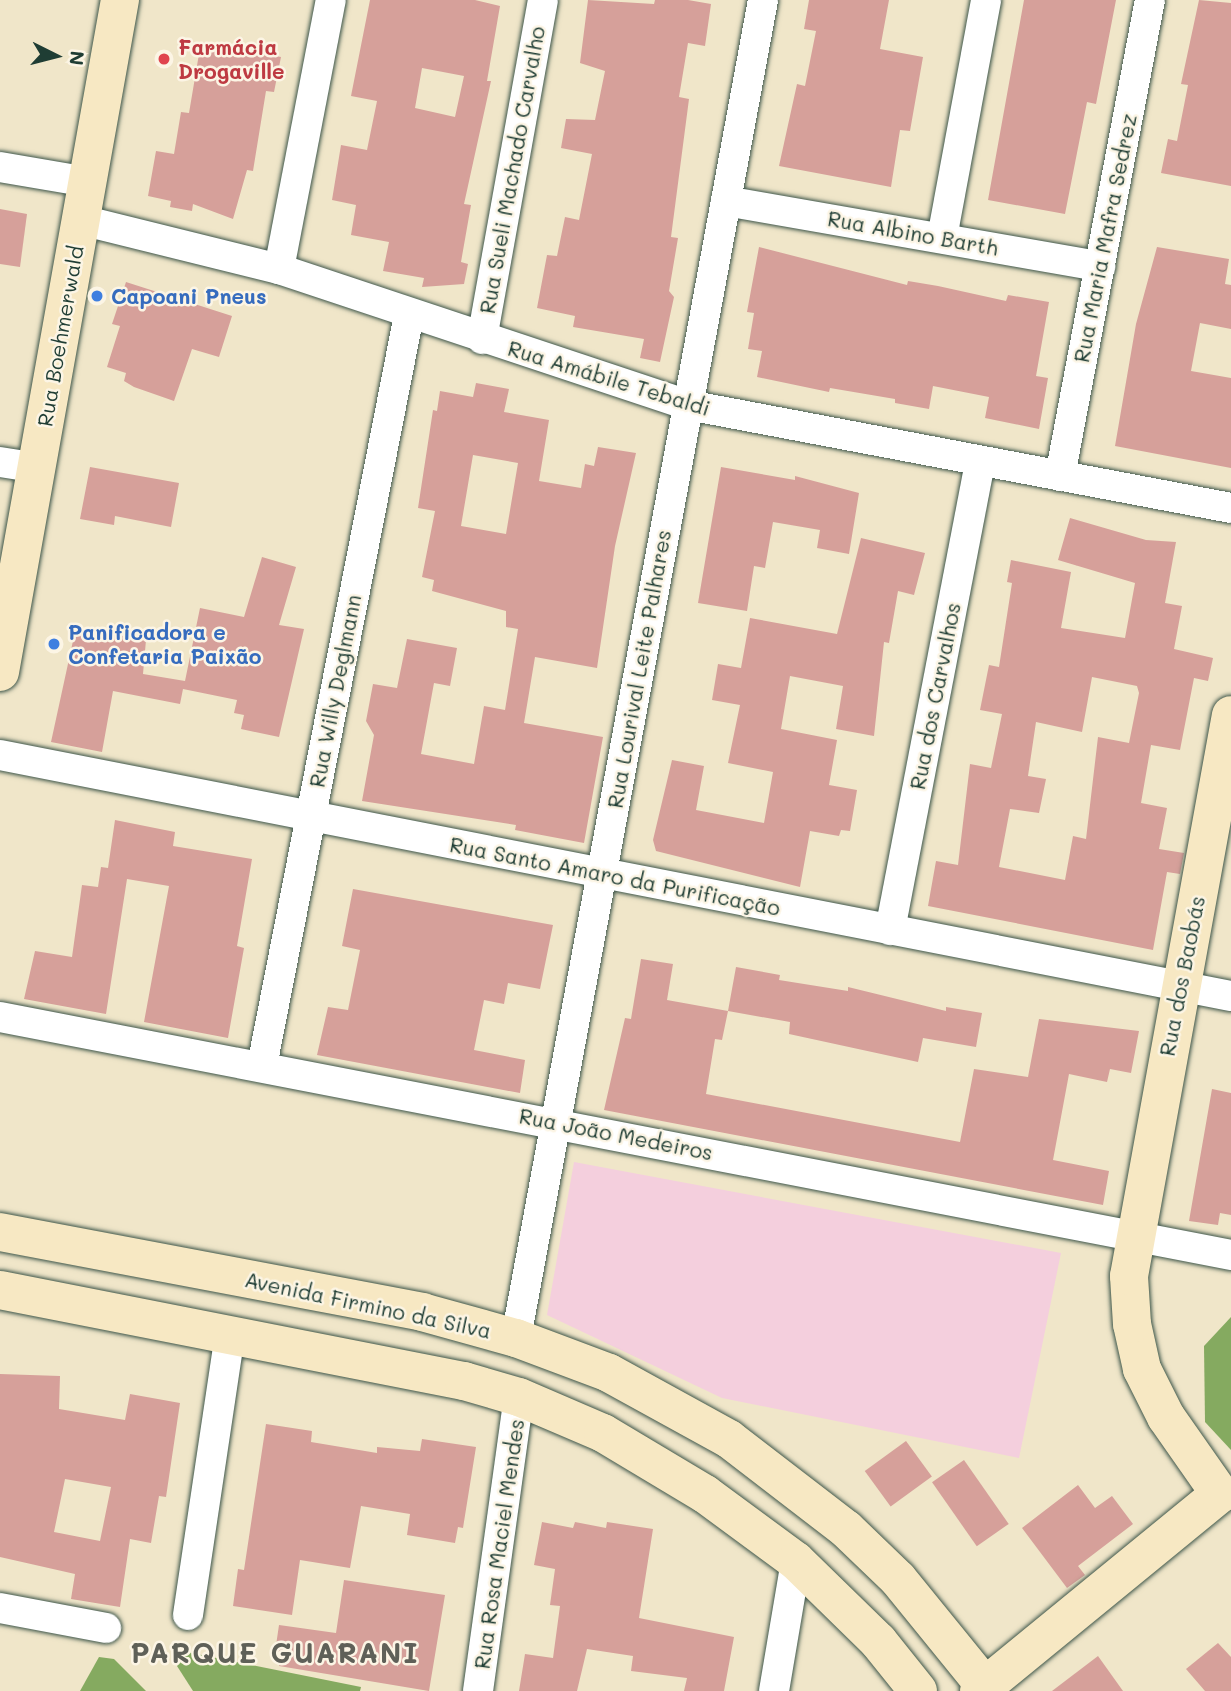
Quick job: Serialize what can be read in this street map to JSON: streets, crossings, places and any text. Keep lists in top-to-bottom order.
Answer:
{
  "streets": {
    "street": [
      "Rua Sueli Machado Carvalho",
      "Rua Albino Barth",
      "Rua Maria Mafra Sedrez",
      "Rua Boehmerwald",
      "Rua Amábile Tebaldi",
      "Rua Lourival Leite Palhares",
      "Rua Willy Deglmann",
      "Rua dos Carvalhos",
      "Rua Santo Amaro da Purificação",
      "Rua dos Baobás",
      "Rua João Medeiros",
      "Avenida Firmino da Silva",
      "Rua Rosa Maciel Mendes"
    ]
  },
  "crossings": [
    ["Rua Sueli Machado Carvalho", "Rua Amábile Tebaldi"],
    ["Rua Albino Barth", "Rua Maria Mafra Sedrez"],
    ["Rua Albino Barth", "Rua Lourival Leite Palhares"],
    ["Rua Maria Mafra Sedrez", "Rua Amábile Tebaldi"],
    ["Rua Boehmerwald", "Rua Amábile Tebaldi"],
    ["Rua Amábile Tebaldi", "Rua Lourival Leite Palhares"],
    ["Rua Amábile Tebaldi", "Rua Willy Deglmann"],
    ["Rua Amábile Tebaldi", "Rua dos Carvalhos"],
    ["Rua Lourival Leite Palhares", "Rua Santo Amaro da Purificação"],
    ["Rua Lourival Leite Palhares", "Rua João Medeiros"],
    ["Rua Lourival Leite Palhares", "Avenida Firmino da Silva"],
    ["Rua Willy Deglmann", "Rua Santo Amaro da Purificação"],
    ["Rua Willy Deglmann", "Rua João Medeiros"],
    ["Rua dos Carvalhos", "Rua Santo Amaro da Purificação"],
    ["Rua Santo Amaro da Purificação", "Rua dos Baobás"],
    ["Rua dos Baobás", "Rua João Medeiros"]
  ],
  "districts": ["PARQUE GUARANI"],
  "places": ["Farmácia Drogaville", "Capoani Pneus", "Panificadora e Confetaria Paixão"],
  "north": "right"
}
